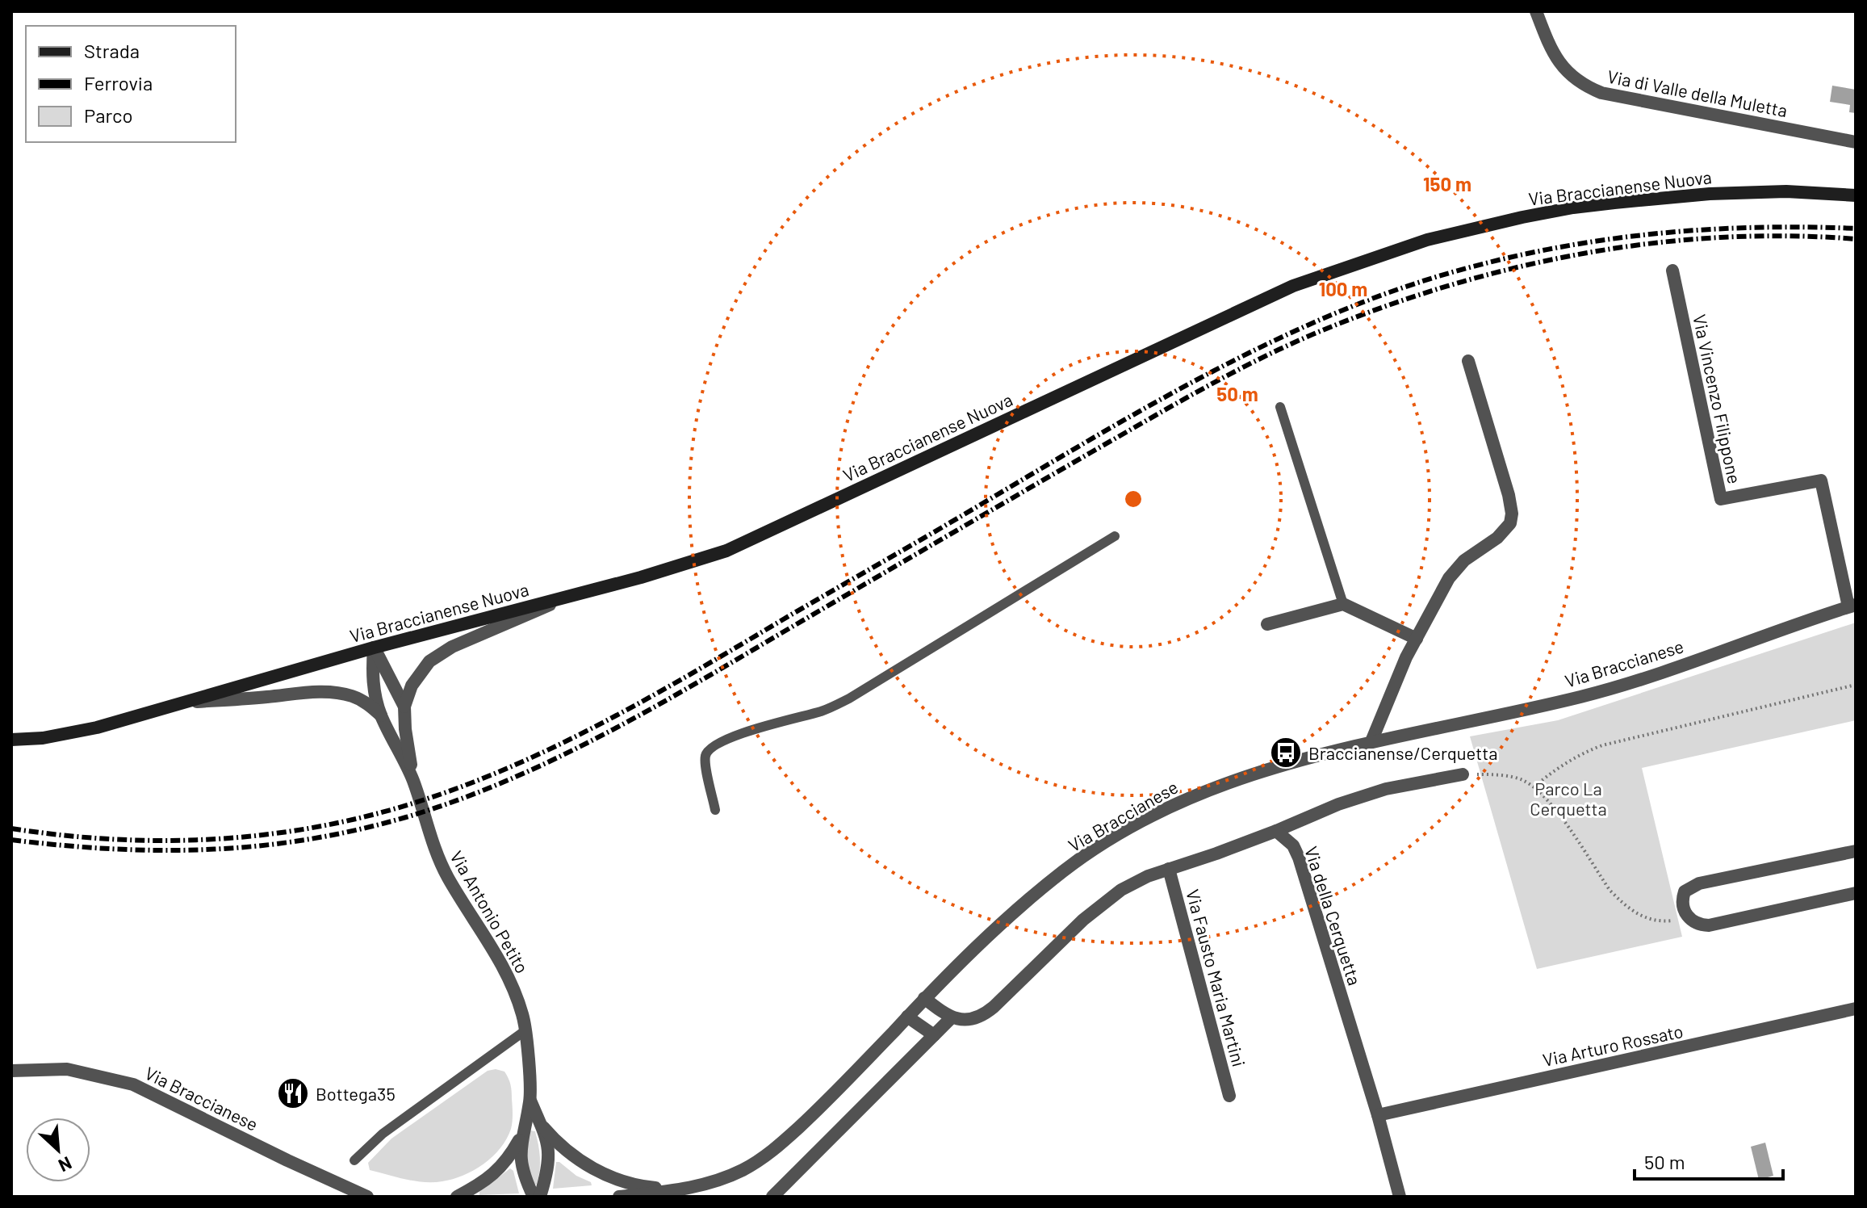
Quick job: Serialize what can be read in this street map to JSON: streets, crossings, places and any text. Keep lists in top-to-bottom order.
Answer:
{
  "streets": {
    "main road": ["Via Braccianense Nuova"],
    "street": [
      "Via di Valle della Muletta",
      "Via Vincenzo Filippone",
      "Via Braccianese",
      "Via Antonio Petito",
      "Via della Cerquetta",
      "Via Fausto Maria Martini",
      "Via Arturo Rossato"
    ]
  },
  "crossings": [
    ["Via Braccianense Nuova", "Via Antonio Petito"],
    ["Via Vincenzo Filippone", "Via Braccianese"],
    ["Via della Cerquetta", "Via Arturo Rossato"]
  ],
  "parks": ["Parco La Cerquetta"],
  "places": {
    "bus stop": ["Braccianense/Cerquetta"],
    "restaurant": ["Bottega35"]
  },
  "legend": ["Strada", "Ferrovia", "Parco"],
  "scale_bar": "50 m",
  "north": "bottom right",
  "rings": ["150 m", "100 m", "50 m"]
}
